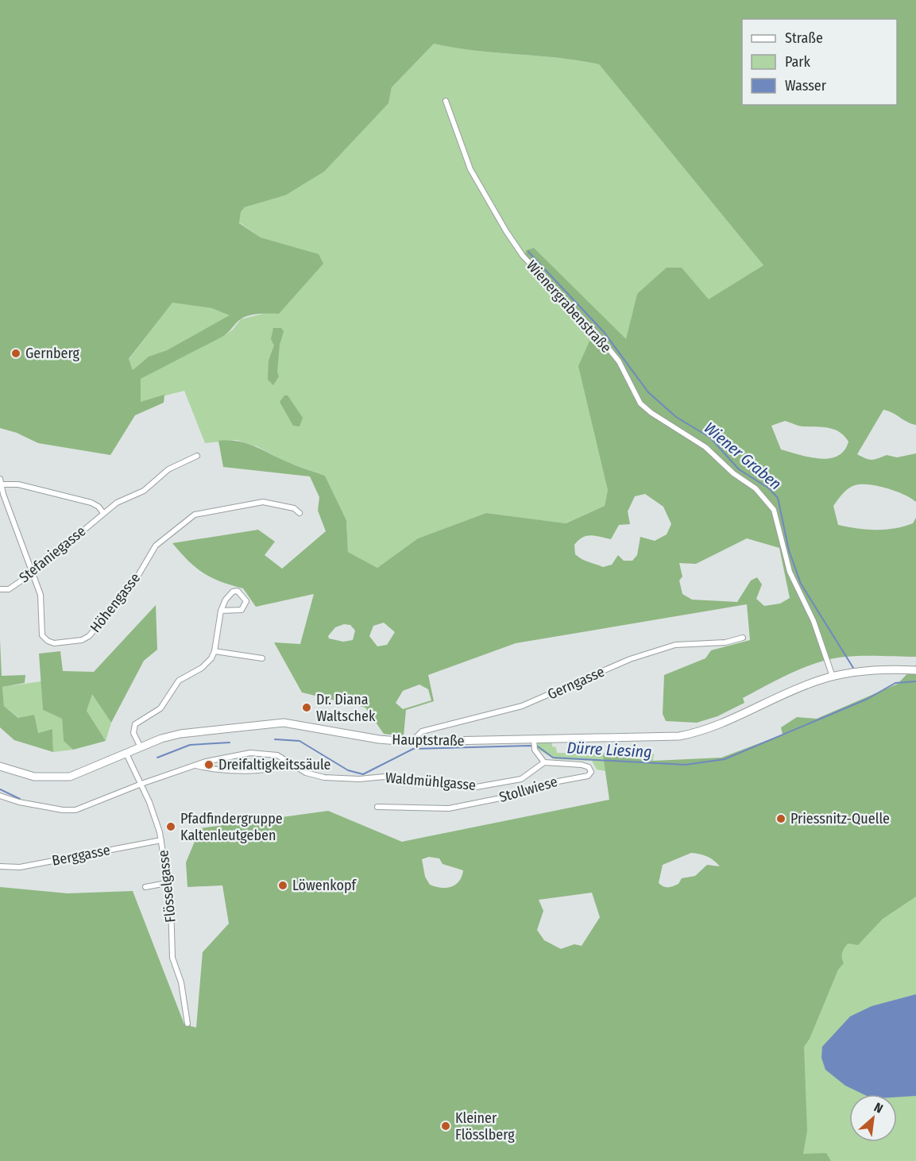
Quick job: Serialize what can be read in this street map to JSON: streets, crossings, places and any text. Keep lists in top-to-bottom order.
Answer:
{
  "streets": {
    "main road": ["Hauptstraße"],
    "street": [
      "Wienergrabenstraße",
      "Stefaniegasse",
      "Höhengasse",
      "Gerngasse",
      "Waldmühlgasse",
      "Stollwiese",
      "Berggasse",
      "Flösselgasse"
    ]
  },
  "crossings": [
    ["Wienergrabenstraße", "Hauptstraße"],
    ["Stefaniegasse", "Höhengasse"],
    ["Gerngasse", "Hauptstraße"],
    ["Hauptstraße", "Flösselgasse"],
    ["Waldmühlgasse", "Stollwiese"],
    ["Waldmühlgasse", "Flösselgasse"],
    ["Berggasse", "Flösselgasse"]
  ],
  "water": ["Wiener Graben", "Dürre Liesing"],
  "places": [
    "Gernberg",
    "Dr. Diana Waltschek",
    "Dreifaltigkeitssäule",
    "Priessnitz-Quelle",
    "Pfadfindergruppe Kaltenleutgeben",
    "Löwenkopf",
    "Kleiner Flösslberg"
  ],
  "legend": ["Straße", "Park", "Wasser"],
  "north": "top right"
}
